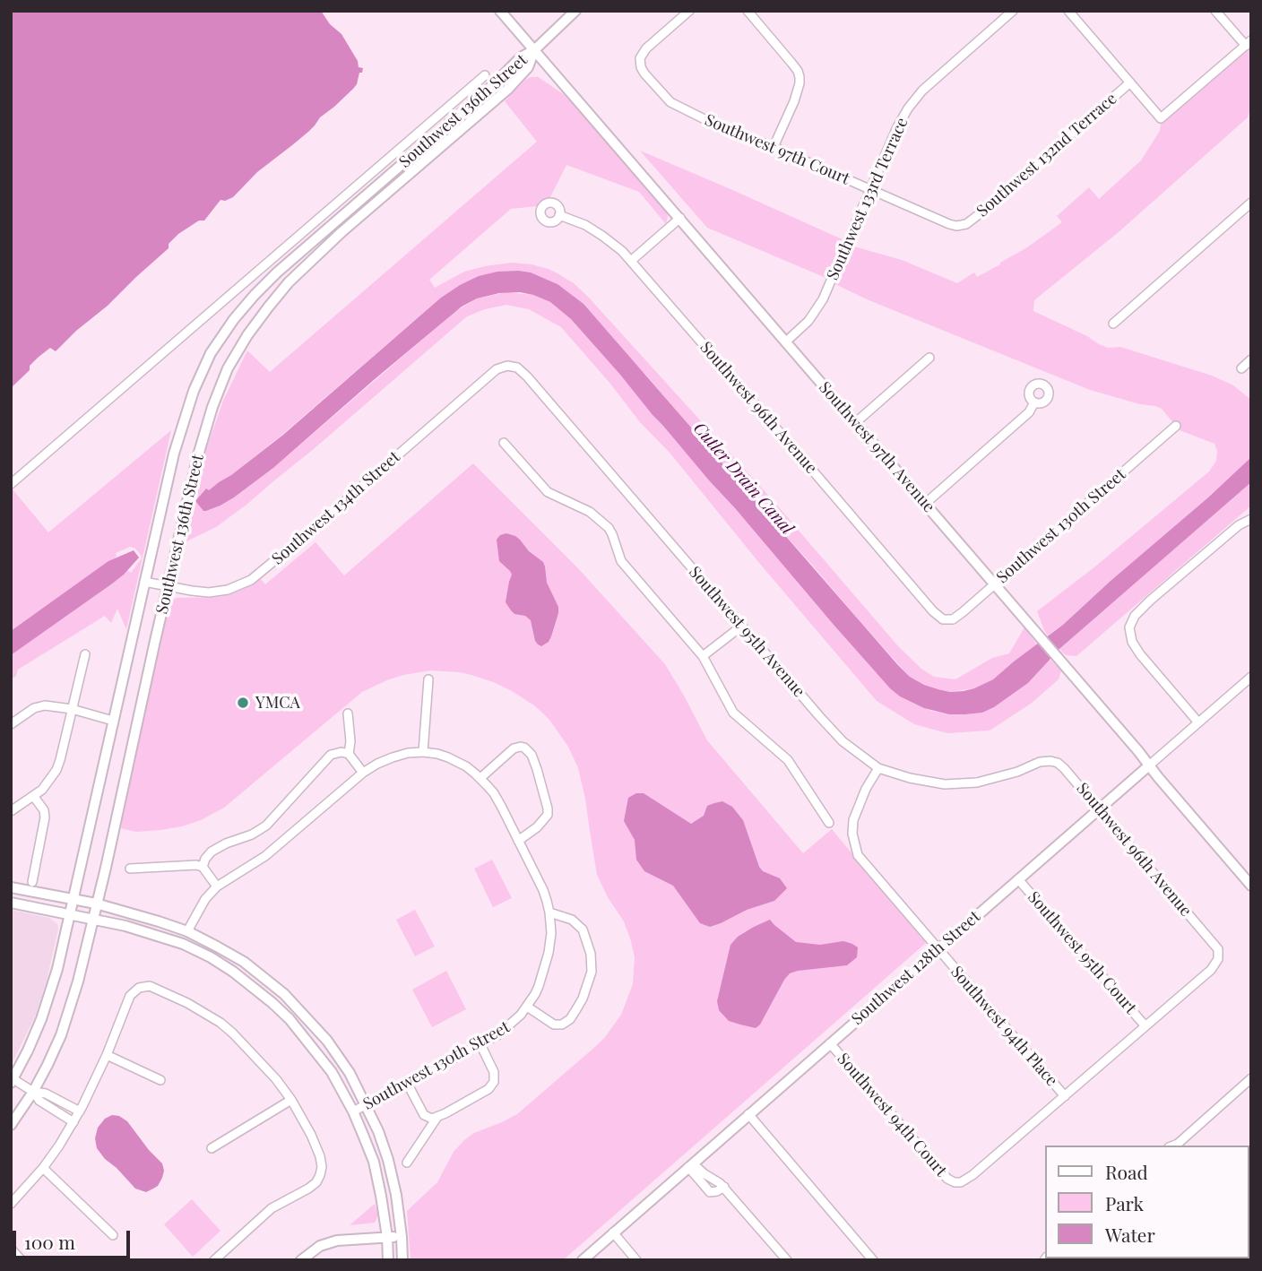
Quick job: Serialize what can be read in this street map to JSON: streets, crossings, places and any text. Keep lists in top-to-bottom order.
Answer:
{
  "streets": {
    "street": [
      "Southwest 136th Street",
      "Southwest 97th Court",
      "Southwest 132nd Terrace",
      "Southwest 133rd Terrace",
      "Southwest 96th Avenue",
      "Southwest 97th Avenue",
      "Southwest 134th Street",
      "Southwest 130th Street",
      "Southwest 95th Avenue",
      "Southwest 95th Court",
      "Southwest 128th Street",
      "Southwest 94th Place",
      "Southwest 94th Court"
    ]
  },
  "crossings": [
    ["Southwest 136th Street", "Southwest 97th Avenue"],
    ["Southwest 136th Street", "Southwest 134th Street"],
    ["Southwest 97th Court", "Southwest 132nd Terrace"],
    ["Southwest 97th Court", "Southwest 133rd Terrace"],
    ["Southwest 133rd Terrace", "Southwest 97th Avenue"],
    ["Southwest 96th Avenue", "Southwest 130th Street"],
    ["Southwest 96th Avenue", "Southwest 95th Avenue"],
    ["Southwest 96th Avenue", "Southwest 95th Court"],
    ["Southwest 96th Avenue", "Southwest 128th Street"],
    ["Southwest 97th Avenue", "Southwest 130th Street"],
    ["Southwest 97th Avenue", "Southwest 128th Street"],
    ["Southwest 134th Street", "Southwest 95th Avenue"],
    ["Southwest 95th Avenue", "Southwest 94th Place"],
    ["Southwest 95th Court", "Southwest 128th Street"],
    ["Southwest 128th Street", "Southwest 94th Place"],
    ["Southwest 128th Street", "Southwest 94th Court"],
    ["Southwest 94th Place", "Southwest 94th Court"]
  ],
  "water": ["Cutler Drain Canal"],
  "places": ["YMCA"],
  "legend": ["Road", "Park", "Water"],
  "scale_bar": "100 m"
}
